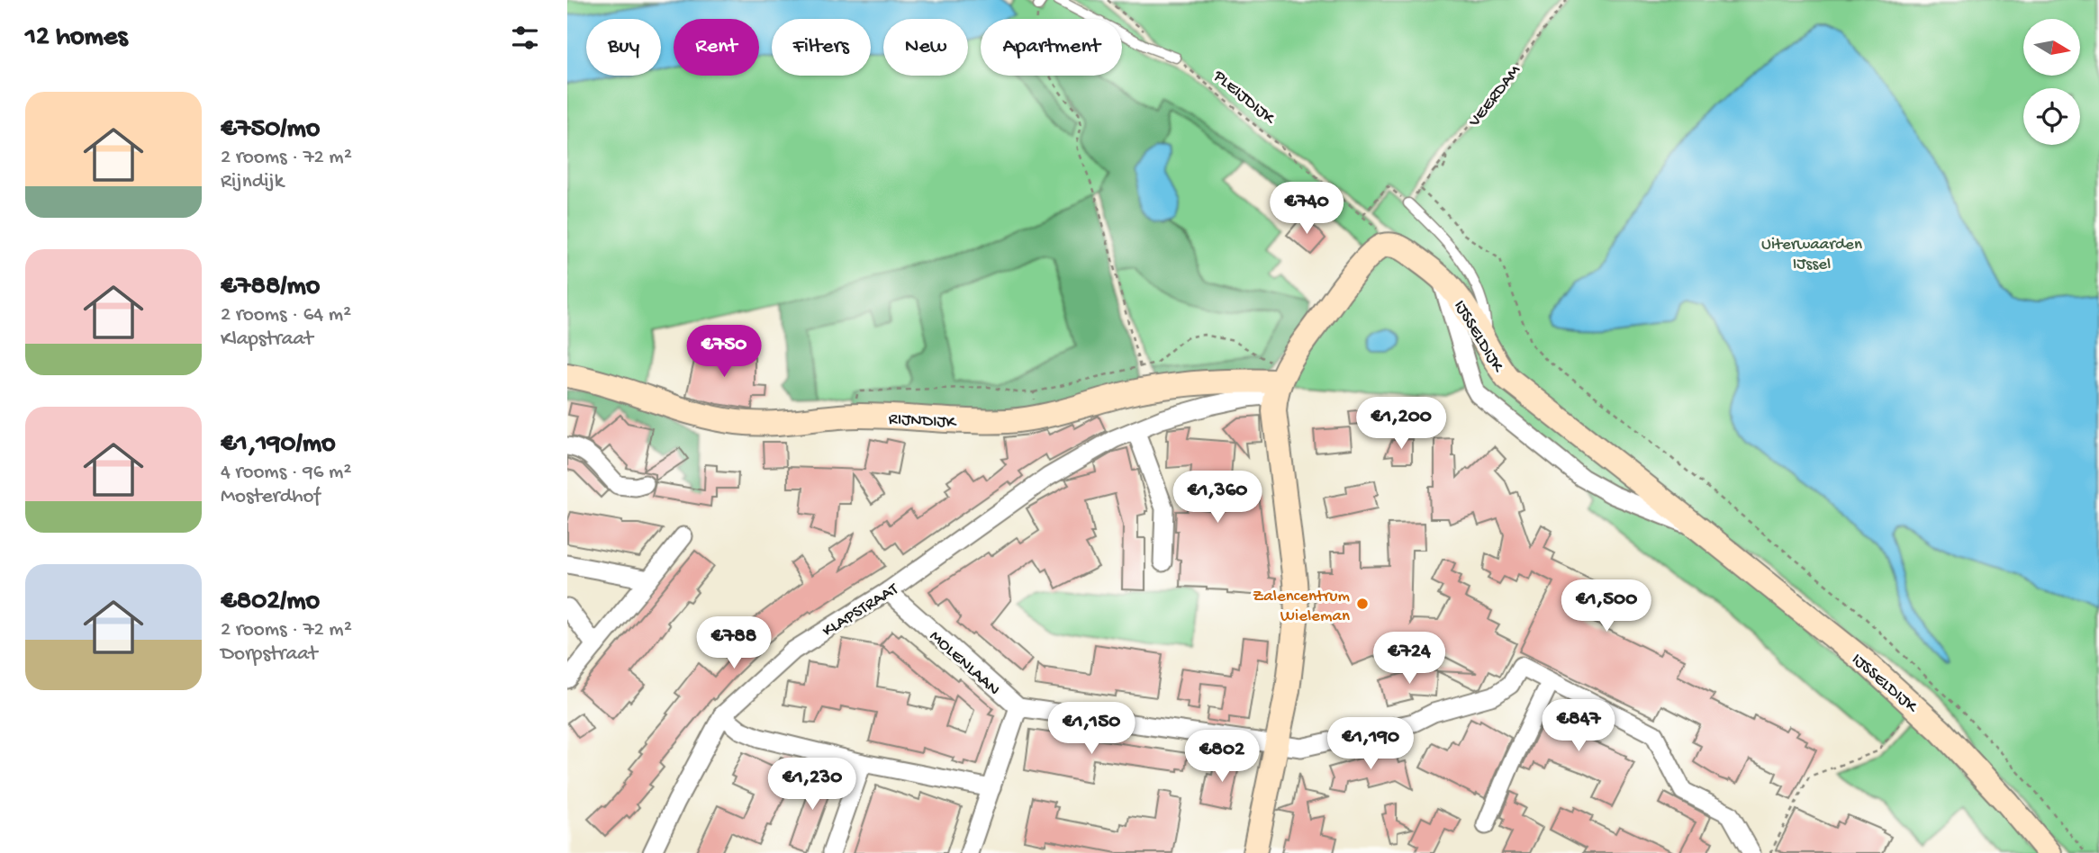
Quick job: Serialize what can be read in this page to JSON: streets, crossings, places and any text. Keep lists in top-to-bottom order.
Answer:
{
  "streets": {
    "street": [
      "IJSSELDIJK",
      "RIJNDIJK",
      "KLAPSTRAAT",
      "MOLENLAAN"
    ],
    "path": ["VEERDAM", "PLEIJDIJK"]
  },
  "crossings": [
    ["IJSSELDIJK", "RIJNDIJK"],
    ["IJSSELDIJK", "KLAPSTRAAT"],
    ["RIJNDIJK", "KLAPSTRAAT"],
    ["KLAPSTRAAT", "MOLENLAAN"]
  ],
  "parks": ["Uiterwaarden IJssel"],
  "places": ["Zalencentrum Wieleman"],
  "north": "right",
  "page": {
    "heading": "12 homes",
    "chip": [
      "Buy",
      "Rent",
      "Filters",
      "New",
      "Apartment"
    ],
    "list": [
      {
        "name": "€750/mo",
        "note": "2 rooms · 72 m² · Rijndijk"
      },
      {
        "name": "€788/mo",
        "note": "2 rooms · 64 m² · Klapstraat"
      },
      {
        "name": "€1,190/mo",
        "note": "4 rooms · 96 m² · Mosterdhof"
      },
      {
        "name": "€802/mo",
        "note": "2 rooms · 72 m² · Dorpstraat"
      }
    ],
    "price": [
      "€740",
      "€750",
      "€1,200",
      "€1,360",
      "€1,500",
      "€788",
      "€724",
      "€847",
      "€1,150",
      "€1,190",
      "€802",
      "€1,230"
    ]
  }
}
